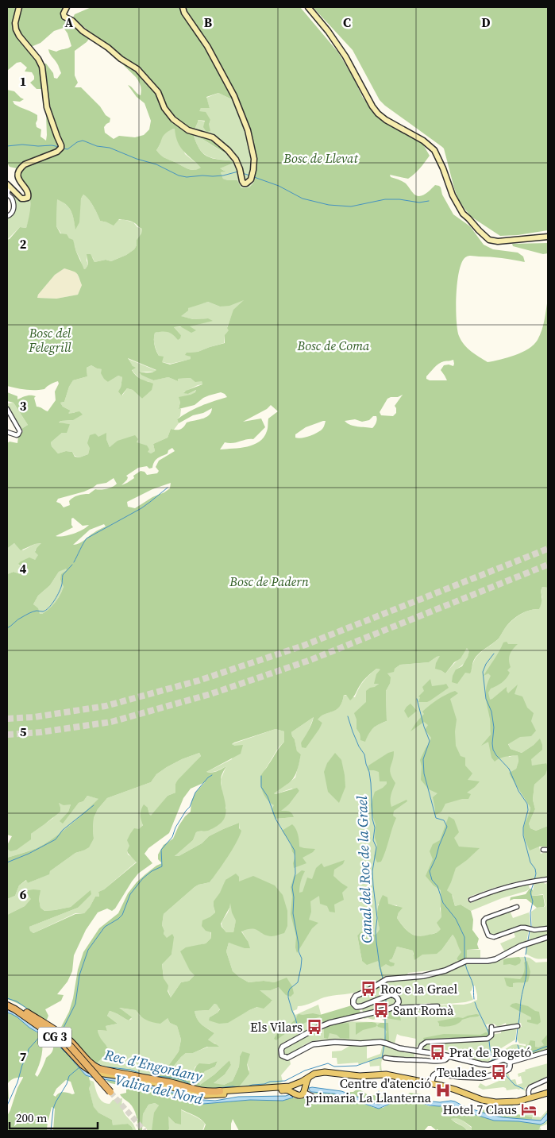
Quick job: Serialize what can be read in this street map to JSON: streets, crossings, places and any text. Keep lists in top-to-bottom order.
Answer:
{
  "streets": {
    "highway": ["CG 3"]
  },
  "water": ["Canal del Roc de la Grael", "Rec d'Engordany", "Valira del Nord"],
  "parks": [
    "Bosc de Llevat",
    "Bosc del Felegrill",
    "Bosc de Coma",
    "Bosc de Padern"
  ],
  "places": {
    "bus stop": [
      "Roc e la Grael",
      "Sant Romà",
      "Els Vilars",
      "Prat de Rogetó",
      "Teulades"
    ],
    "hospital": ["Centre d'atenció primaria La Llanterna"],
    "hotel": ["Hotel 7 Claus"]
  },
  "scale_bar": "200 m",
  "grid": {
    "columns": [
      "A",
      "B",
      "C",
      "D"
    ],
    "rows": [
      "1",
      "2",
      "3",
      "4",
      "5",
      "6",
      "7"
    ]
  }
}
